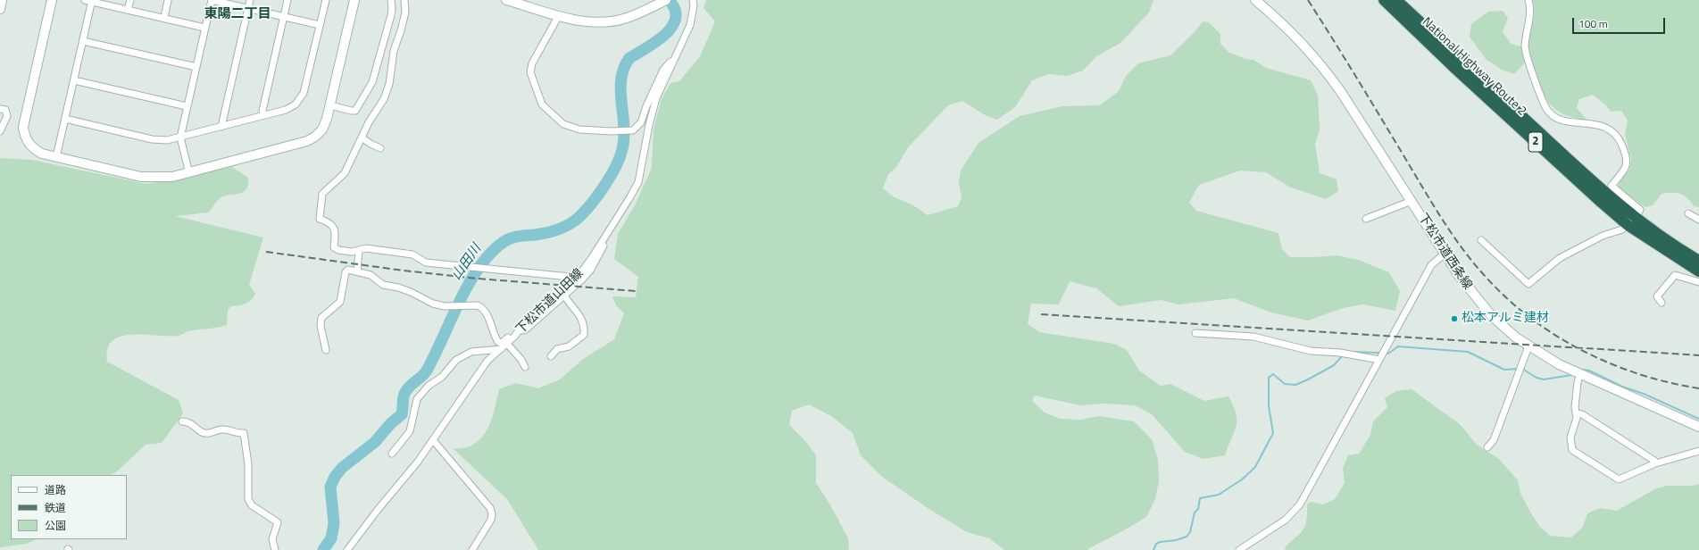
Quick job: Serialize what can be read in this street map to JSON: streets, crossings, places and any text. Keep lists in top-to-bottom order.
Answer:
{
  "streets": {
    "highway": ["National Highway Route 2", "2"],
    "street": ["下松市道西条線", "下松市道山田線"]
  },
  "districts": ["東陽二丁目"],
  "water": ["山田川"],
  "places": ["松本アルミ建材"],
  "legend": ["道路", "鉄道", "公園"],
  "scale_bar": "100 m"
}
